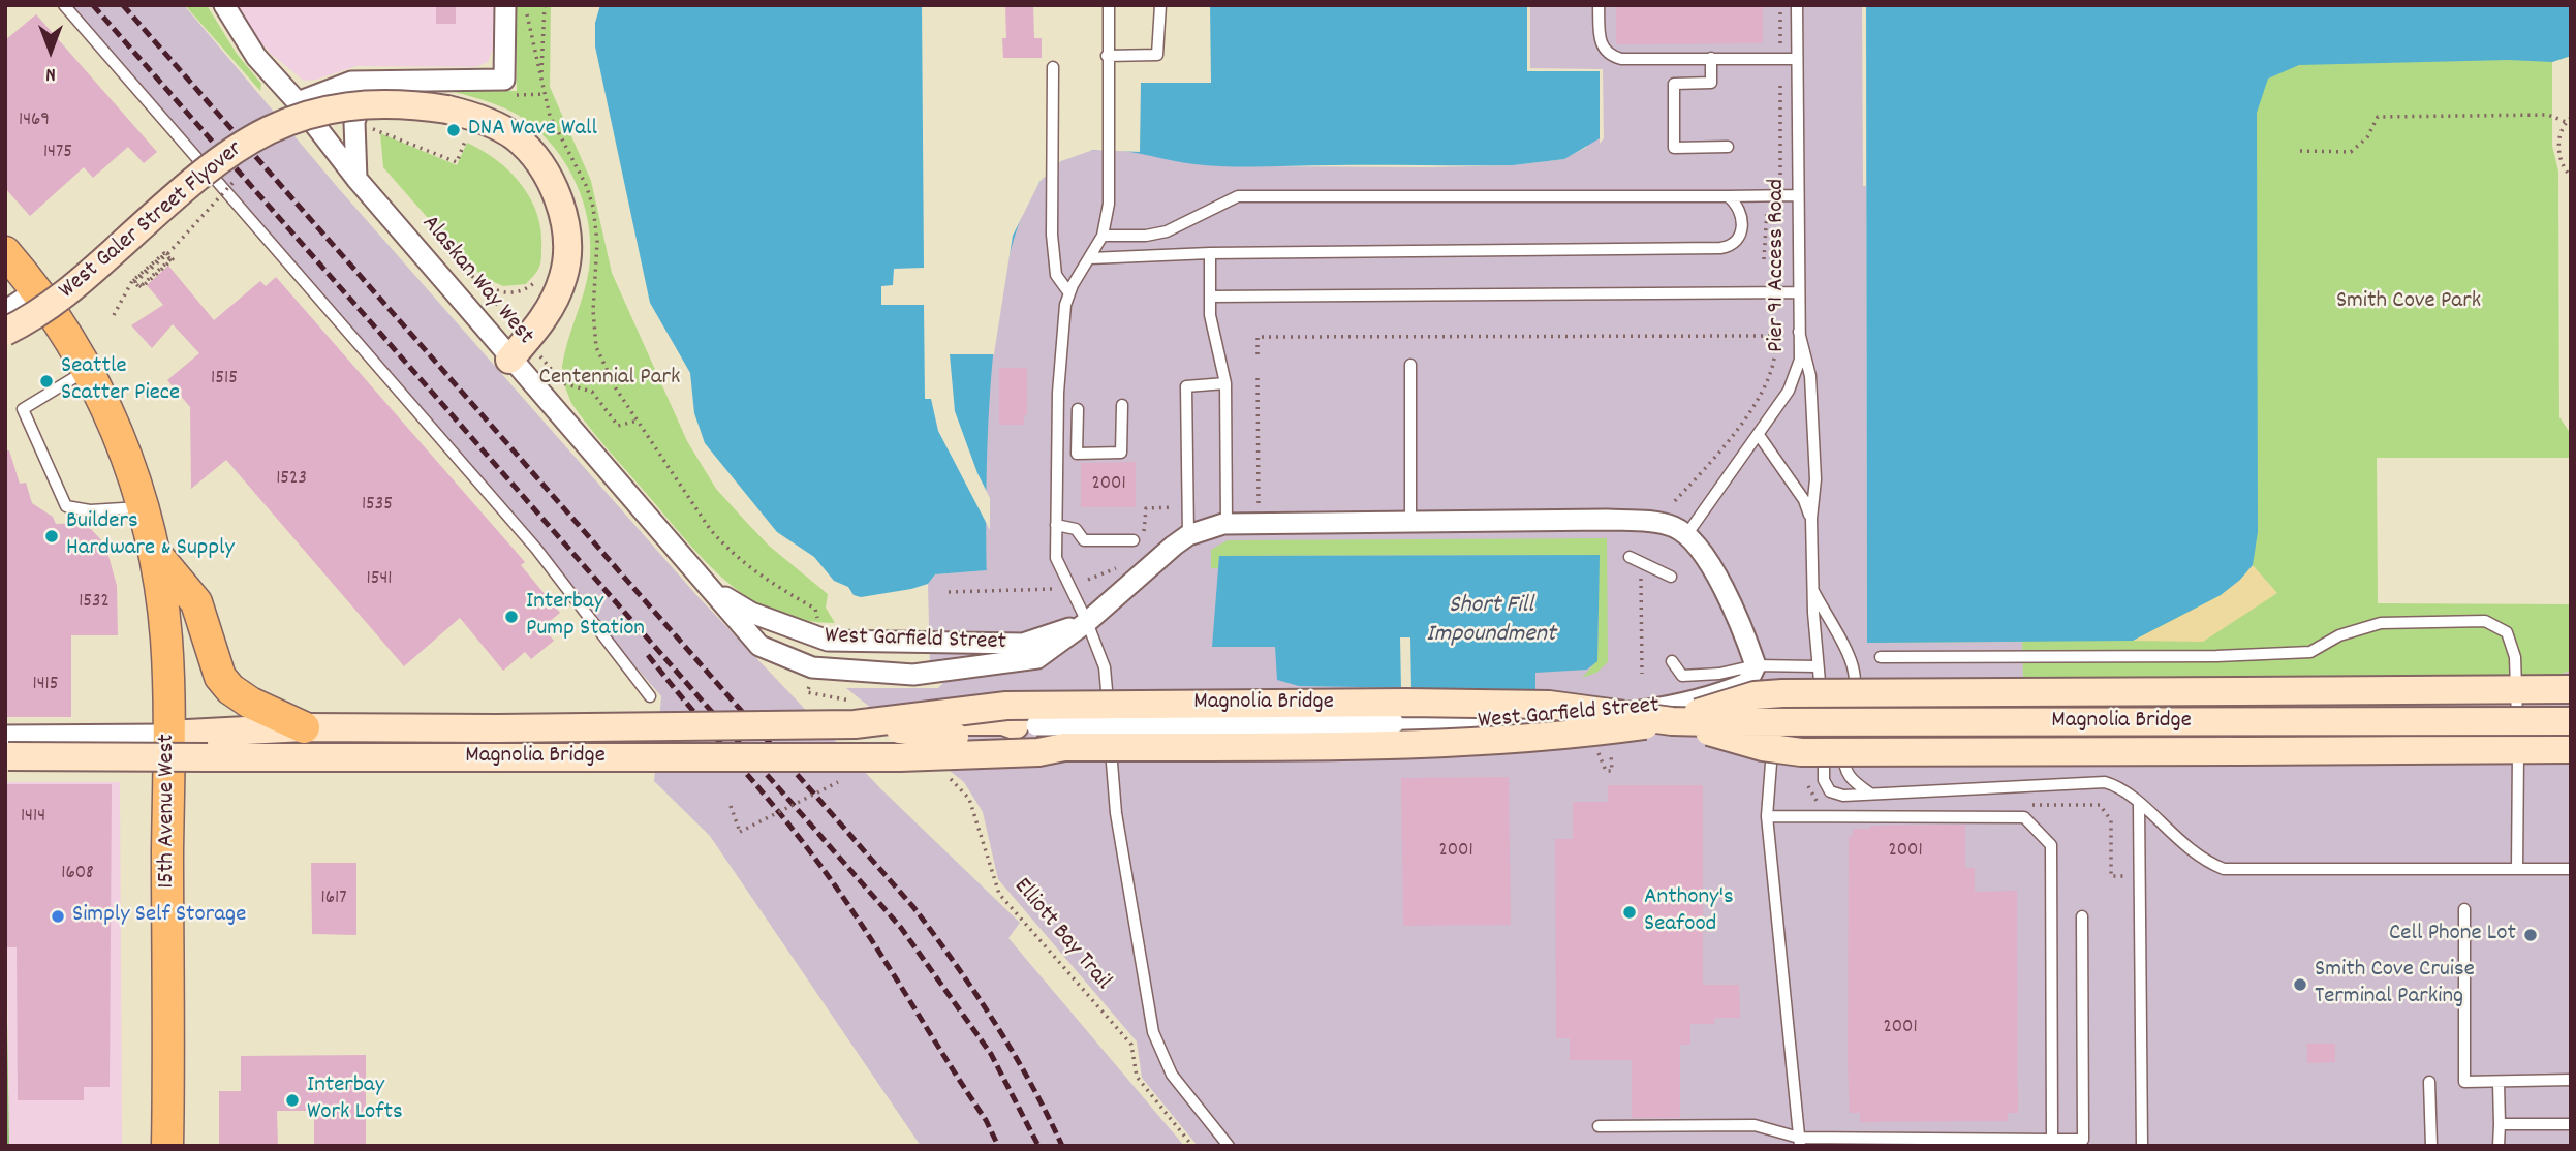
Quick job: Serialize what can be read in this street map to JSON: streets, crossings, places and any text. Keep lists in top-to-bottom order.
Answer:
{
  "streets": {
    "main road": ["West Galer Street Flyover", "Magnolia Bridge", "15th Avenue West"],
    "street": ["Alaskan Way West", "West Garfield Street"],
    "lane": ["Pier 91 Access Road"],
    "path": ["Elliott Bay Trail"]
  },
  "crossings": [
    ["West Galer Street Flyover", "Alaskan Way West"],
    ["Pier 91 Access Road", "West Garfield Street"],
    ["Alaskan Way West", "West Garfield Street"]
  ],
  "water": ["Short Fill Impoundment"],
  "parks": ["Smith Cove Park", "Centennial Park"],
  "places": [
    "DNA Wave Wall",
    "Seattle Scatter Piece",
    "Builders Hardware & Supply",
    "Interbay Pump Station",
    "Anthony's Seafood",
    "Simply Self Storage",
    "Cell Phone Lot",
    "Smith Cove Cruise Terminal Parking",
    "Interbay Work Lofts"
  ],
  "house_numbers": [
    "1469",
    "1475",
    "1515",
    "1523",
    "2001",
    "1535",
    "1541",
    "1532",
    "1415",
    "1414",
    "2001",
    "2001",
    "1608",
    "1617",
    "2001"
  ],
  "north": "bottom"
}
